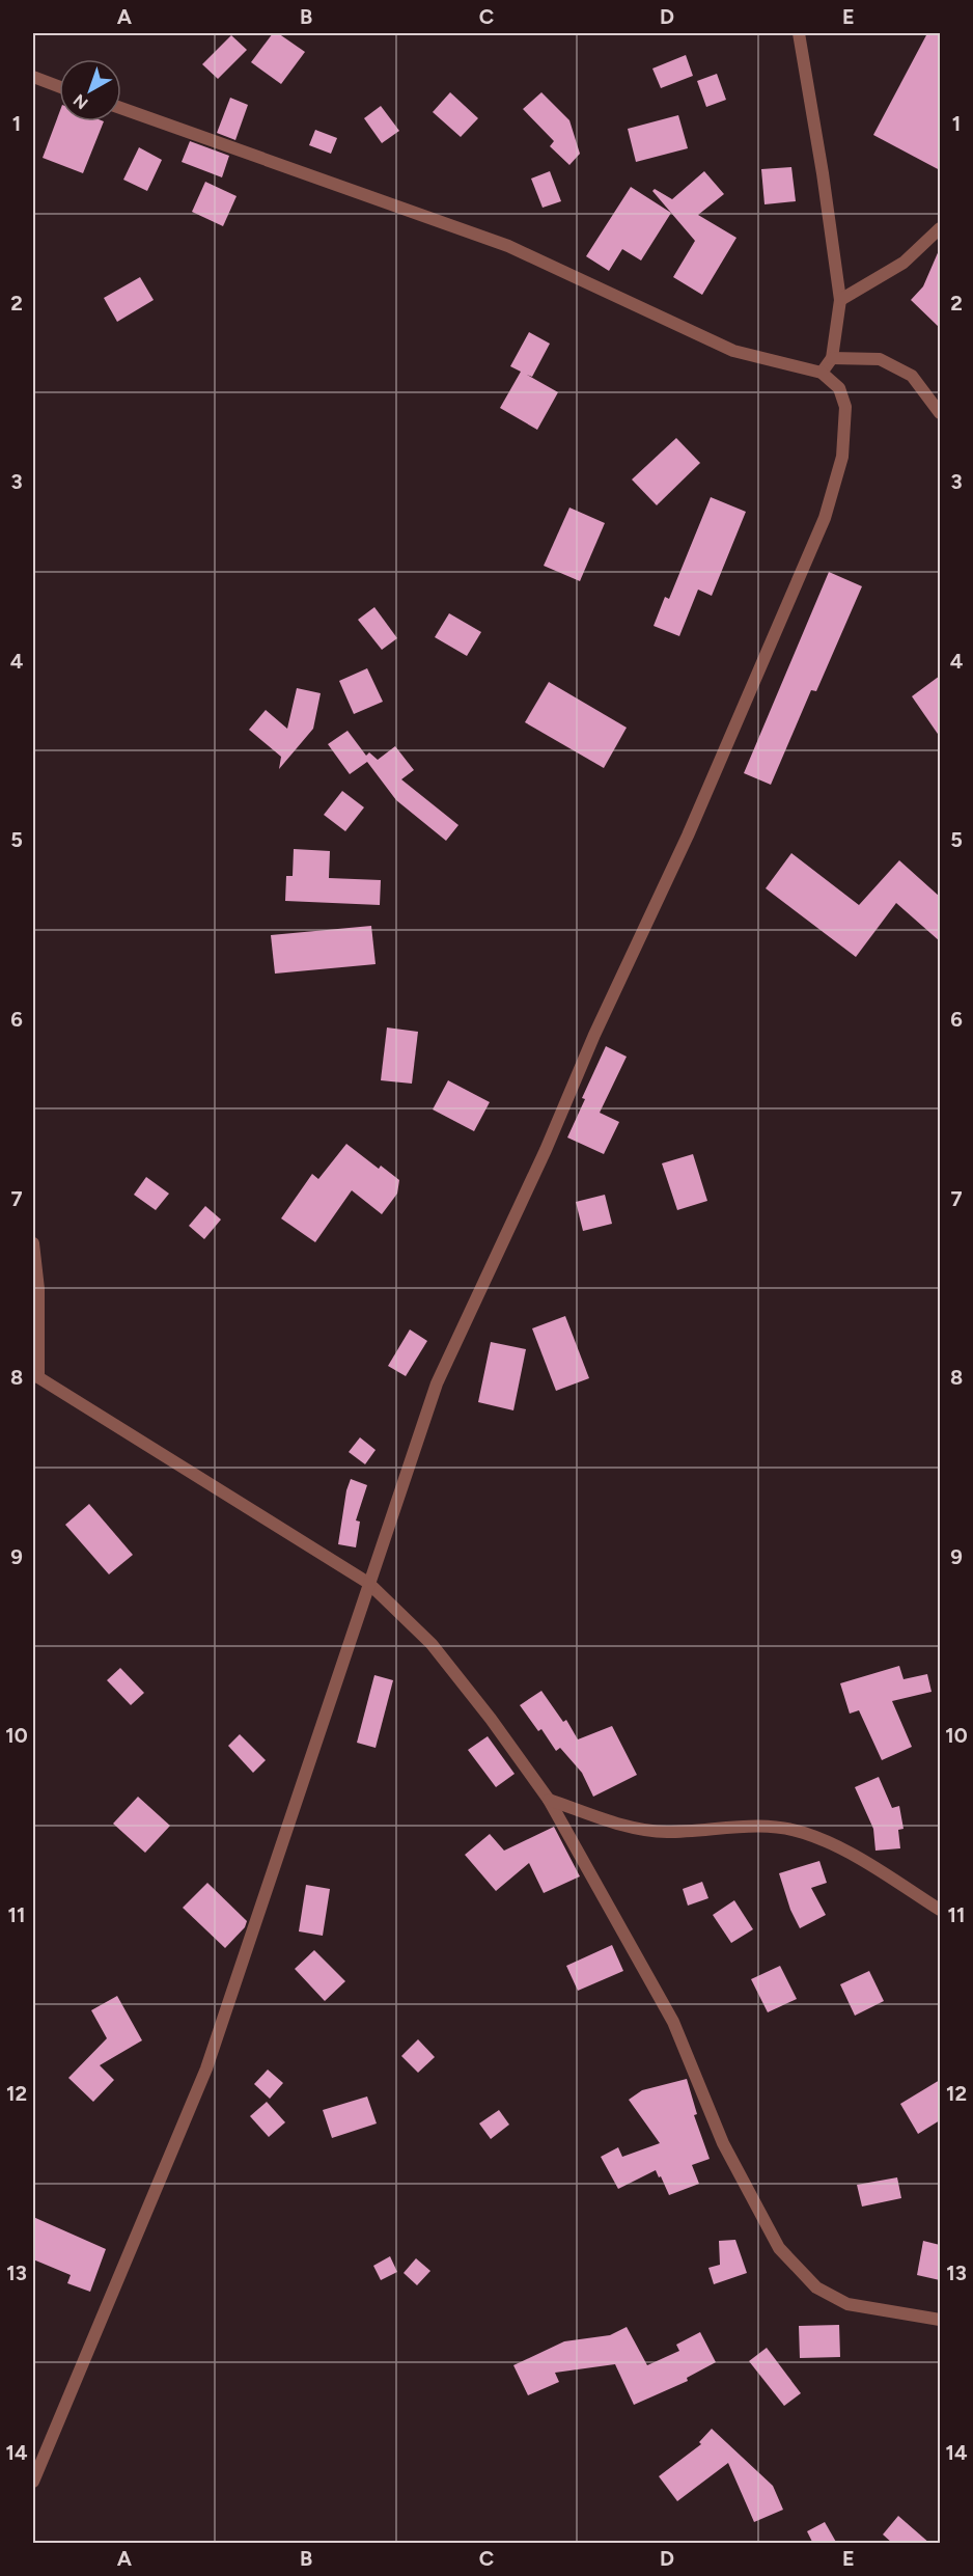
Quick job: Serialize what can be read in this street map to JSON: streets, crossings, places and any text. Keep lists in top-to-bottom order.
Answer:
{
  "north": "bottom left",
  "grid": {
    "columns": [
      "A",
      "B",
      "C",
      "D",
      "E"
    ],
    "rows": [
      "1",
      "2",
      "3",
      "4",
      "5",
      "6",
      "7",
      "8",
      "9",
      "10",
      "11",
      "12",
      "13",
      "14"
    ]
  }
}
